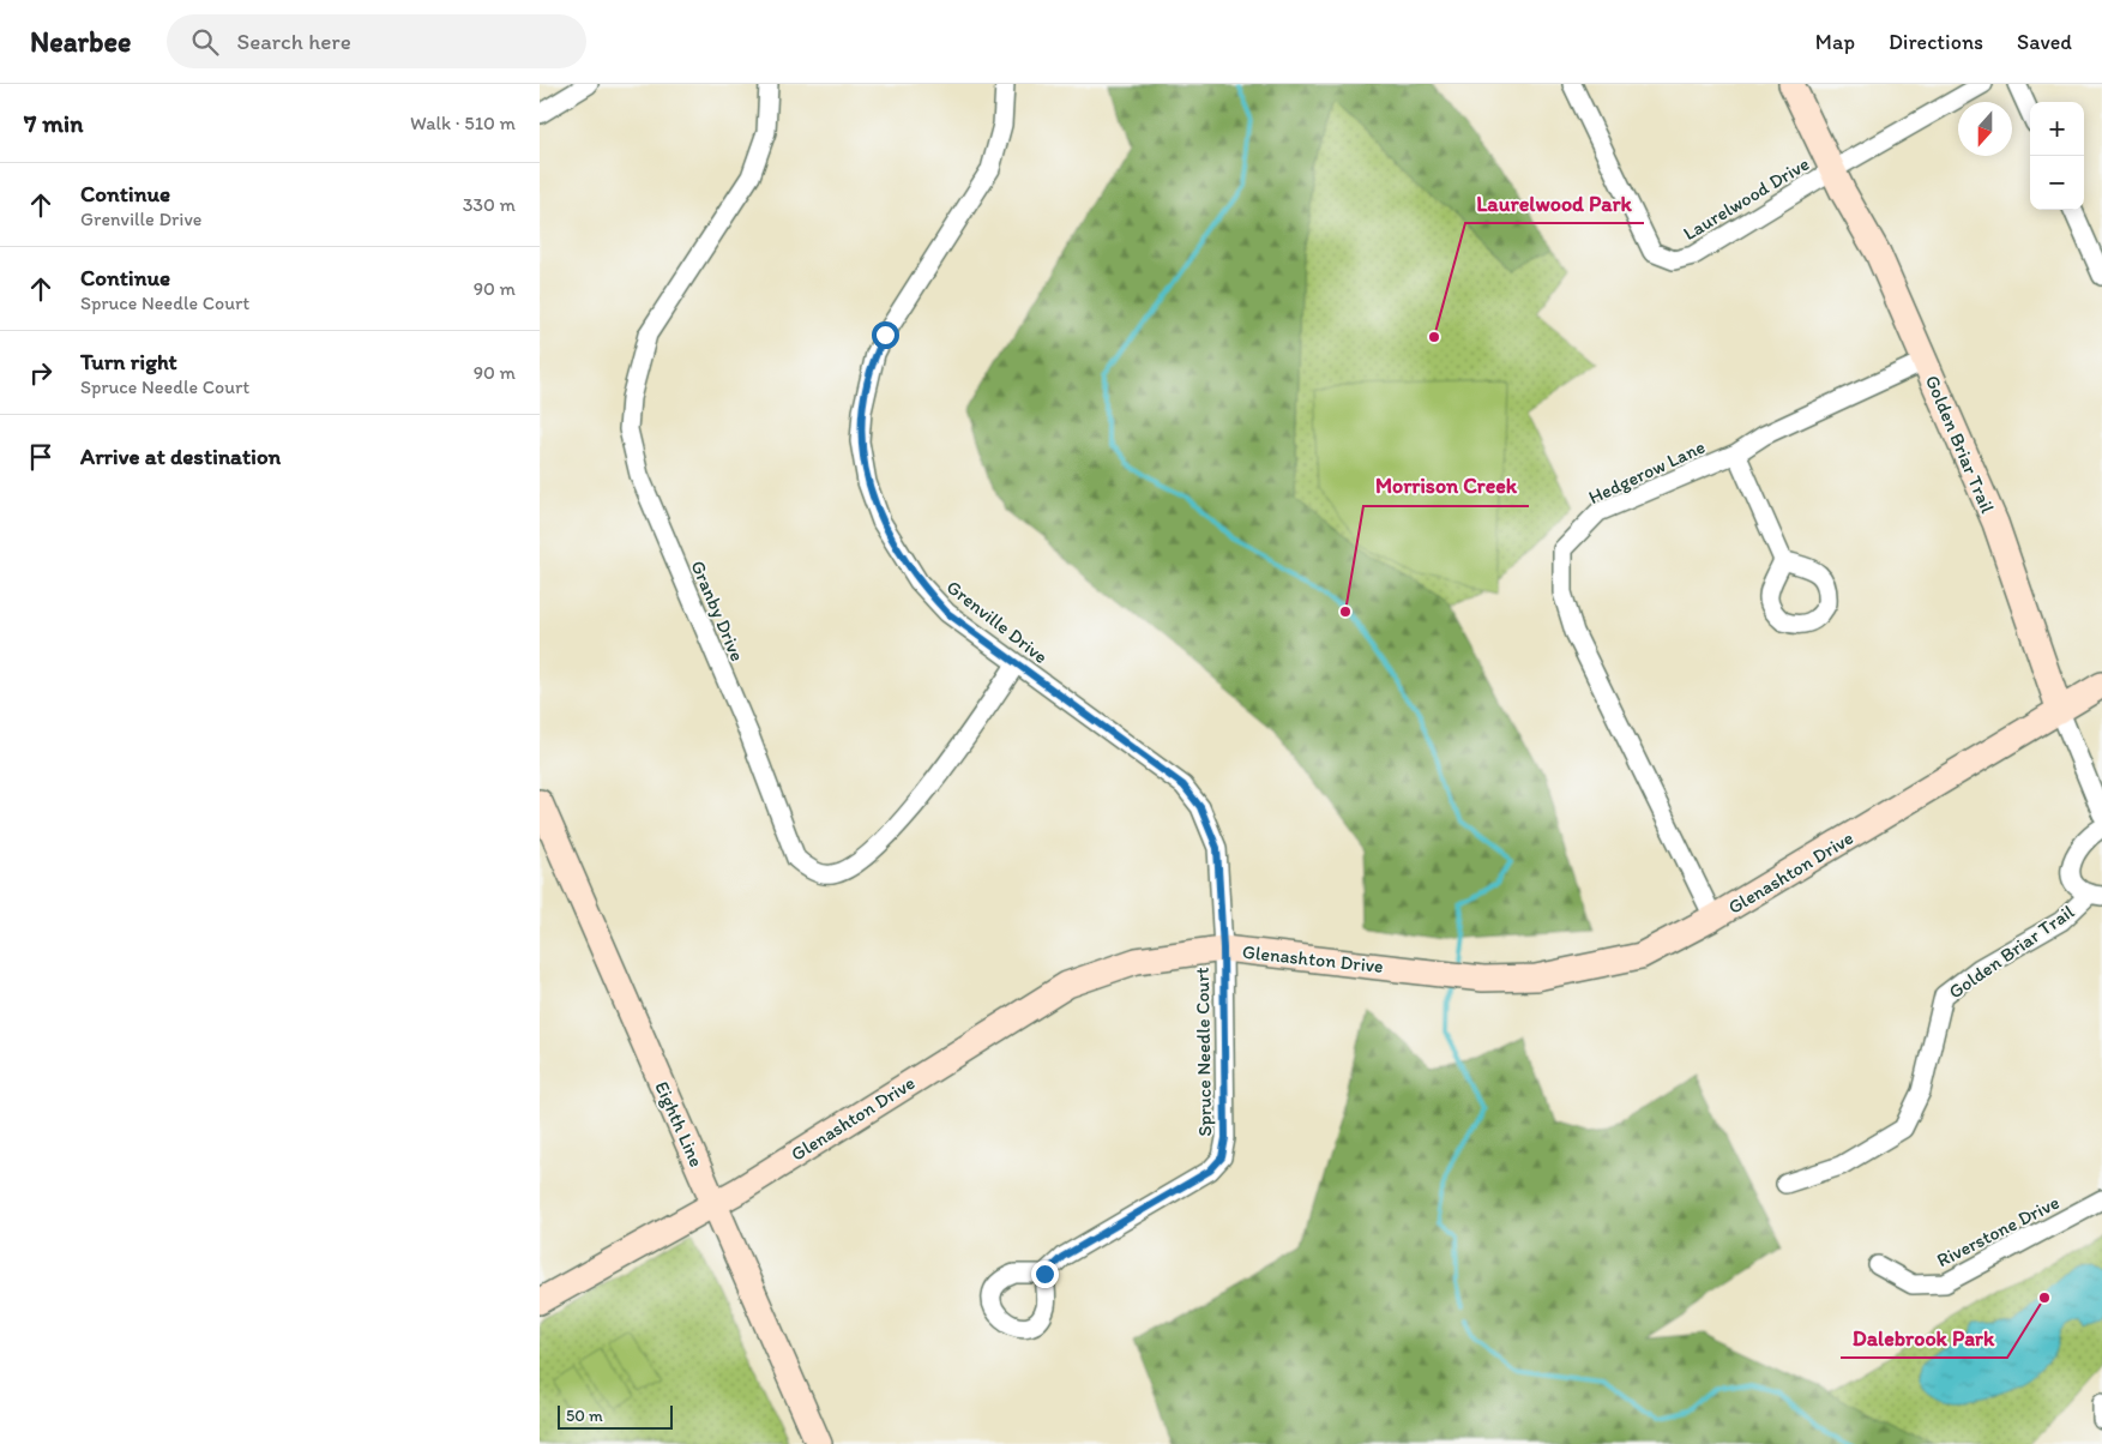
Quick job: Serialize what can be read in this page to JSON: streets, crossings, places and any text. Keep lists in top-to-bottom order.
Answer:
{
  "streets": {
    "street": [
      "Laurelwood Drive",
      "Golden Briar Trail",
      "Hedgerow Lane",
      "Granby Drive",
      "Grenville Drive",
      "Glenashton Drive",
      "Spruce Needle Court",
      "Eighth Line",
      "Riverstone Drive"
    ]
  },
  "crossings": [
    ["Laurelwood Drive", "Golden Briar Trail"],
    ["Golden Briar Trail", "Hedgerow Lane"],
    ["Golden Briar Trail", "Glenashton Drive"],
    ["Hedgerow Lane", "Glenashton Drive"],
    ["Granby Drive", "Grenville Drive"],
    ["Grenville Drive", "Glenashton Drive"],
    ["Grenville Drive", "Spruce Needle Court"],
    ["Glenashton Drive", "Spruce Needle Court"],
    ["Glenashton Drive", "Eighth Line"]
  ],
  "places": ["Laurelwood Park", "Morrison Creek", "Dalebrook Park"],
  "scale_bar": "50 m",
  "north": "bottom",
  "page": {
    "header": "Nearbee",
    "search": "Search here",
    "nav": ["Map", "Directions", "Saved"],
    "heading": ["7 min", "Walk · 510 m"],
    "map_buttons": ["+", "−"],
    "list": [
      ["Continue", "Grenville Drive", "330 m"],
      ["Continue", "Spruce Needle Court", "90 m"],
      ["Turn right", "Spruce Needle Court", "90 m"],
      "Arrive at destination"
    ],
    "scale": "50 m"
  }
}
